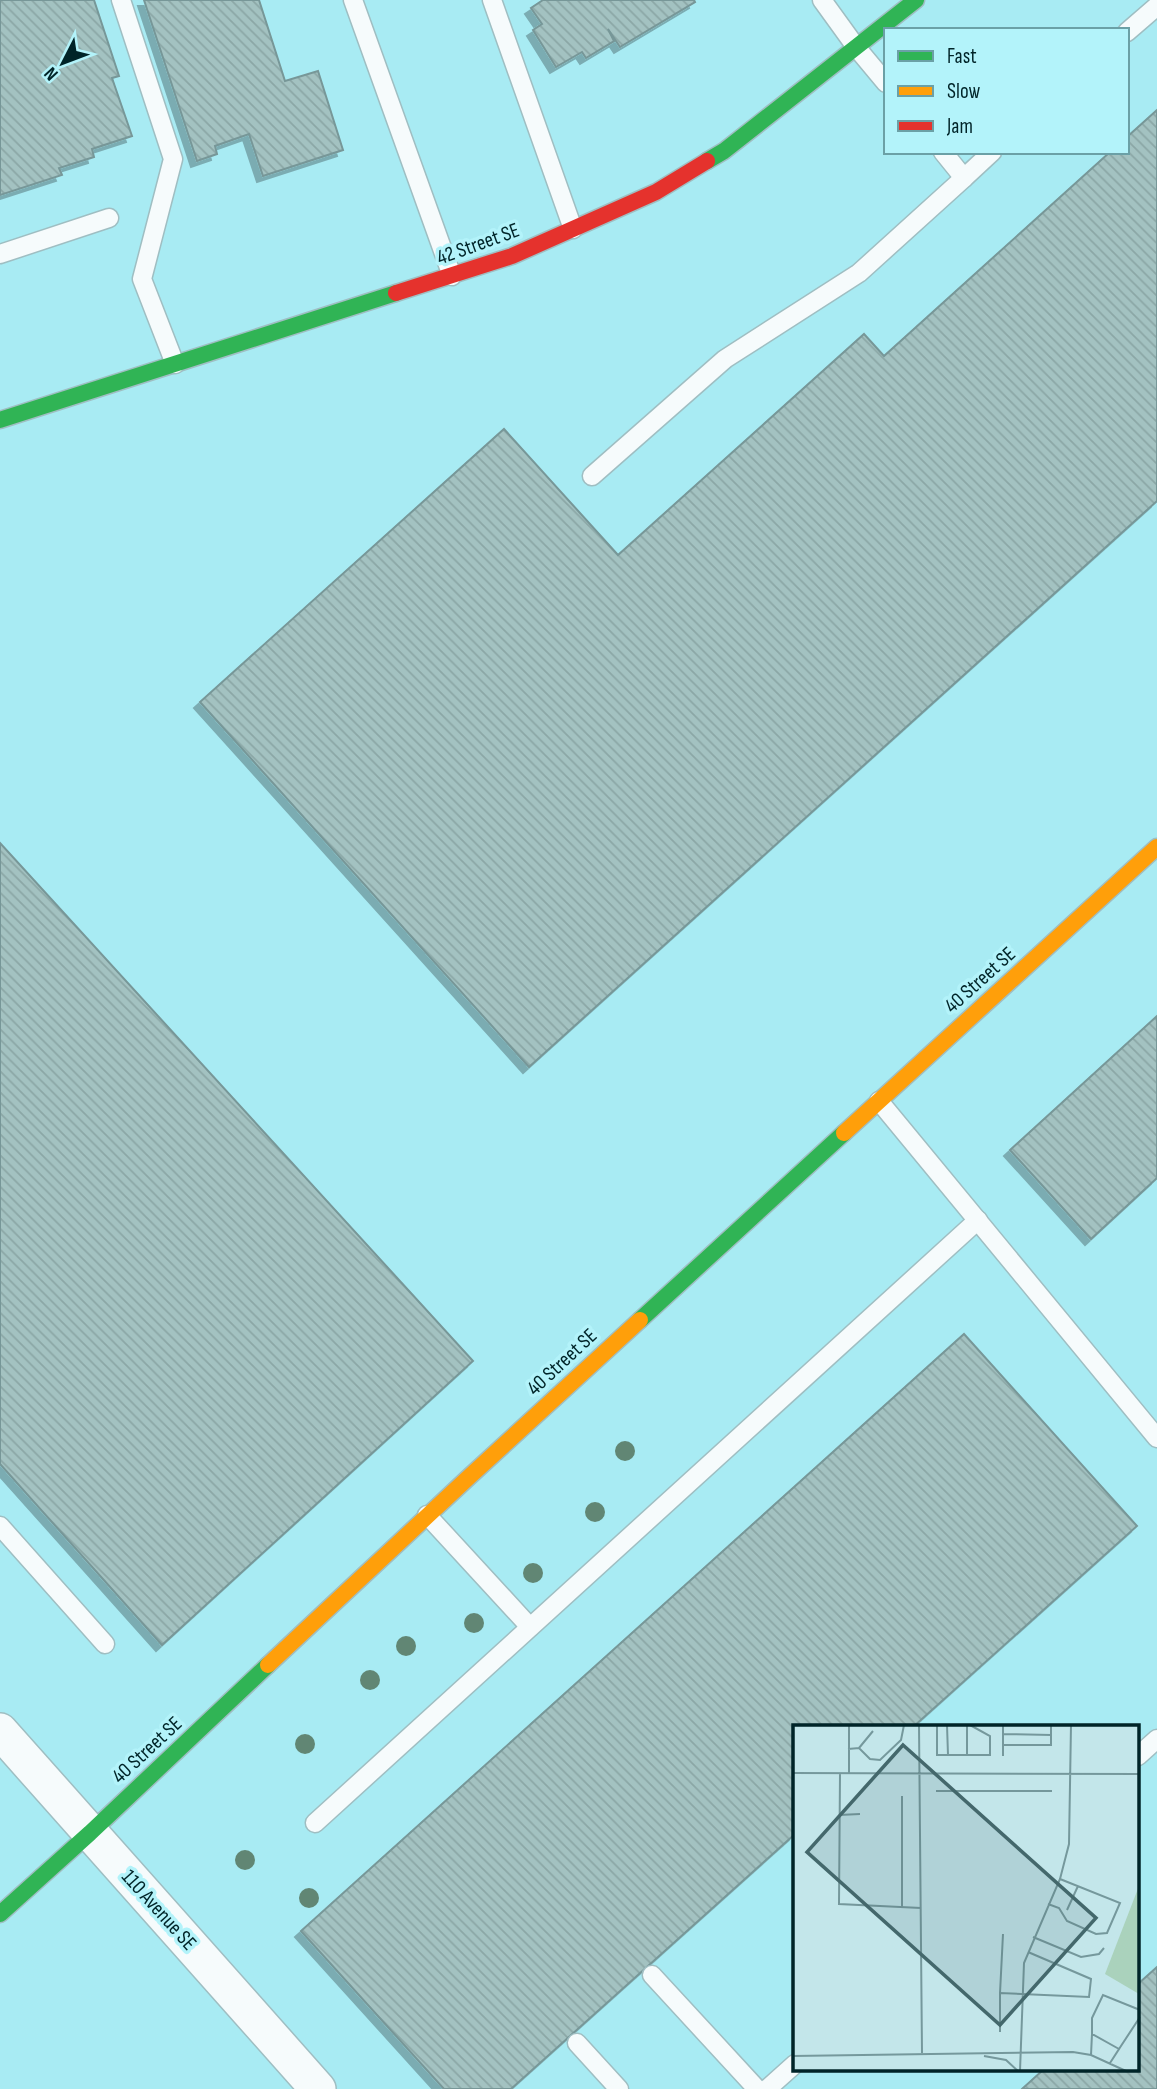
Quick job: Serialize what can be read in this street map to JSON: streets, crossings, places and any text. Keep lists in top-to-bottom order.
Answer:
{
  "streets": {
    "street": ["42 Street SE", "40 Street SE", "110 Avenue SE"]
  },
  "crossings": [
    ["40 Street SE", "110 Avenue SE"]
  ],
  "legend": ["Fast", "Slow", "Jam"],
  "north": "bottom left"
}
